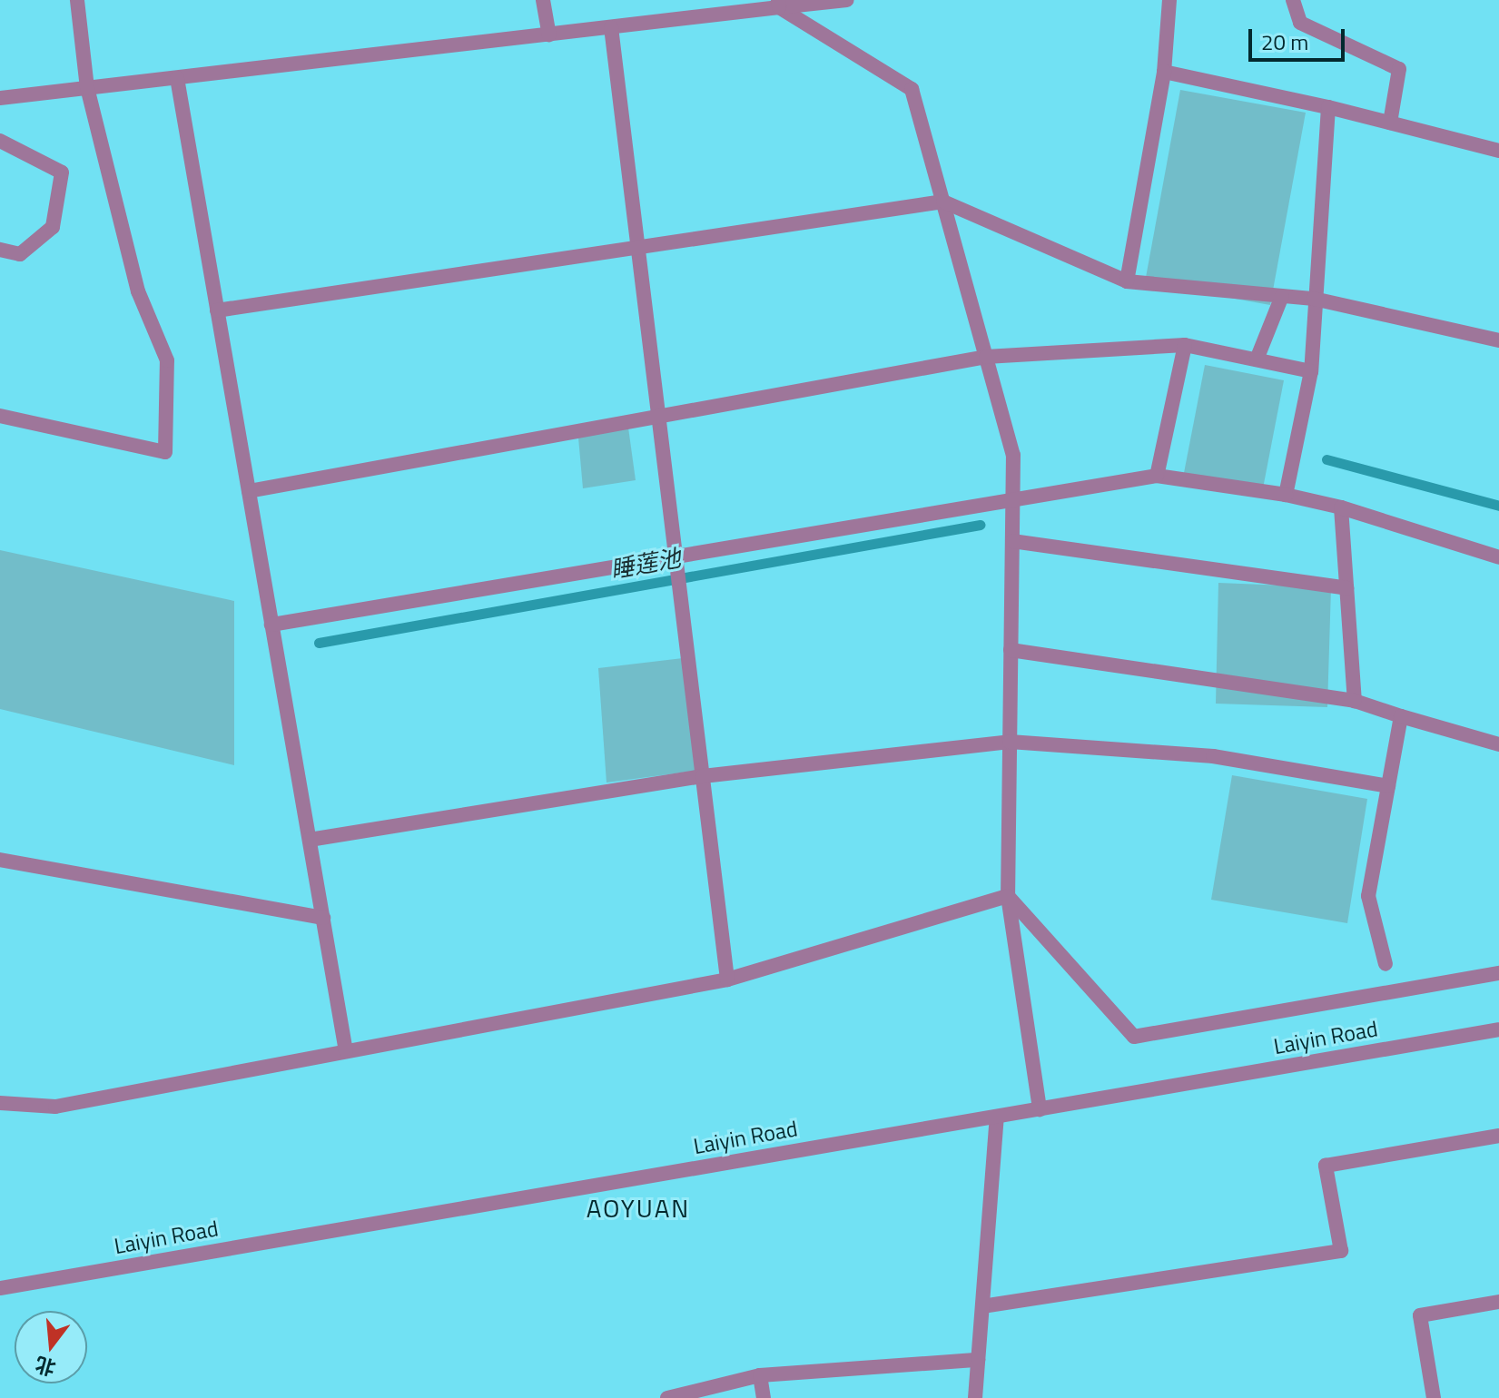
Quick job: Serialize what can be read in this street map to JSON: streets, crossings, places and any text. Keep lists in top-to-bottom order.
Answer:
{
  "streets": {
    "street": ["Laiyin Road"]
  },
  "districts": ["AOYUAN"],
  "water": ["睡莲池"],
  "scale_bar": "20 m",
  "north": "bottom"
}
